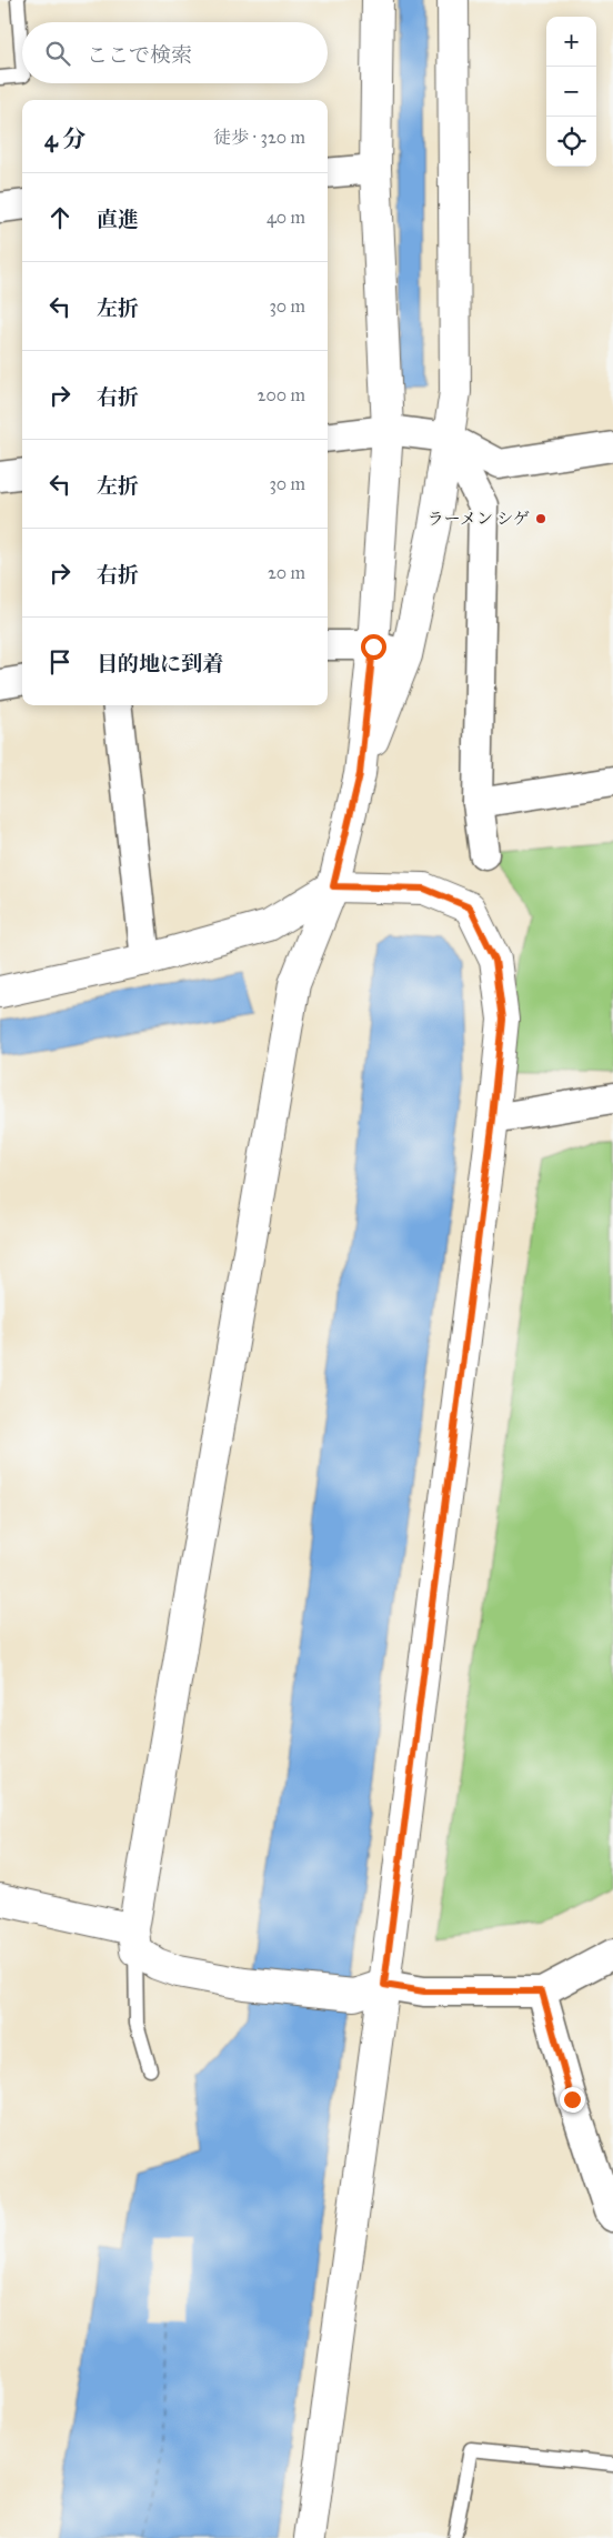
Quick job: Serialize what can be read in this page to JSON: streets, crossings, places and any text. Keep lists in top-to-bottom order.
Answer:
{
  "places": ["ラーメン シゲ"],
  "page": {
    "map_buttons": ["+", "−"],
    "search": "ここで検索",
    "heading": ["4 分", "徒歩 · 320 m"],
    "list": [
      ["直進", "40 m"],
      ["左折", "30 m"],
      ["右折", "200 m"],
      ["左折", "30 m"],
      ["右折", "20 m"],
      "目的地に到着"
    ]
  }
}
